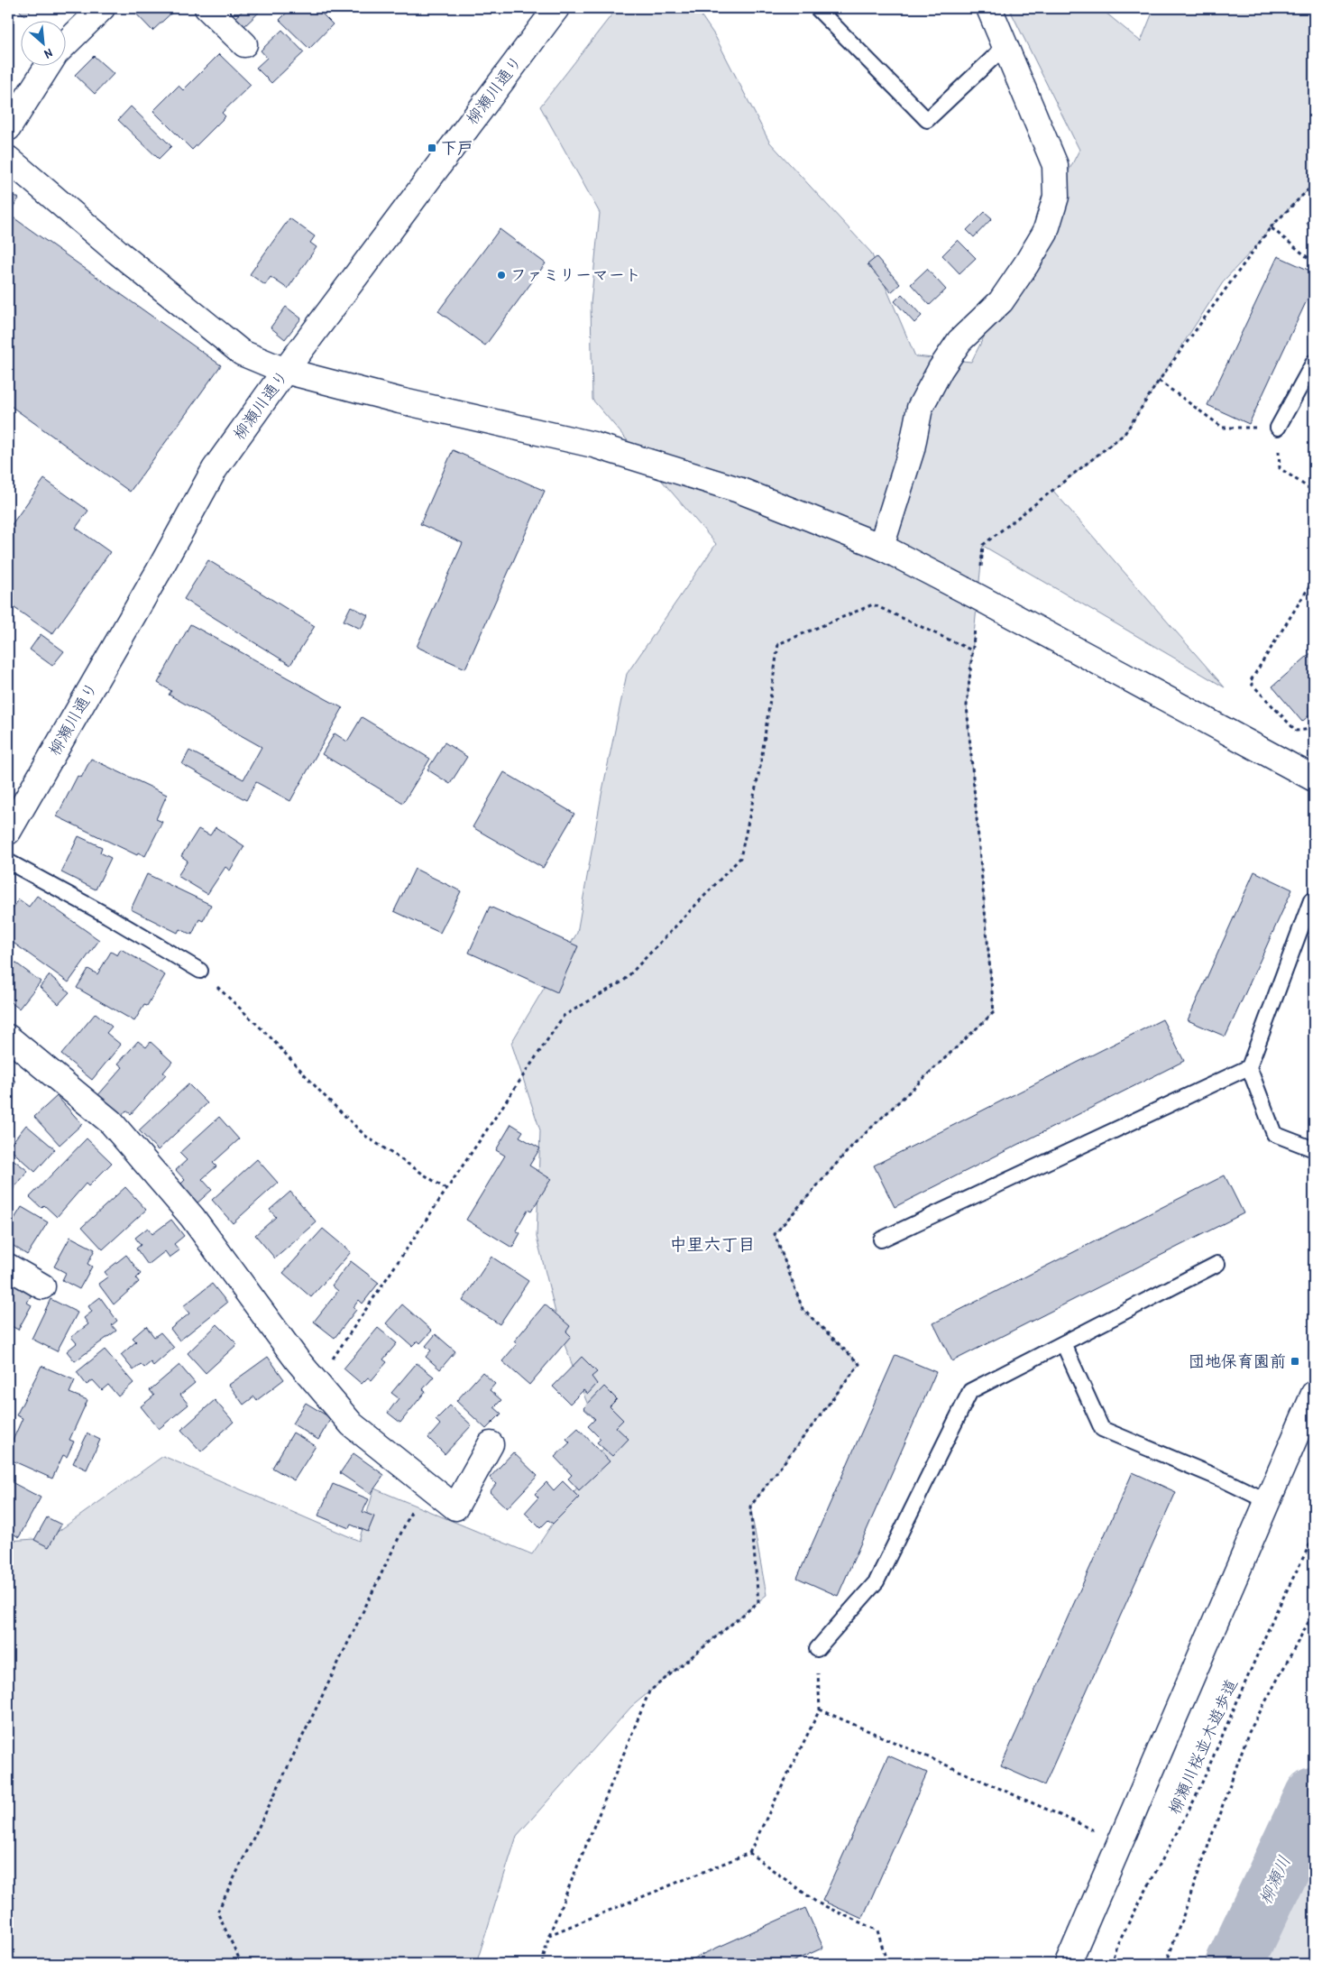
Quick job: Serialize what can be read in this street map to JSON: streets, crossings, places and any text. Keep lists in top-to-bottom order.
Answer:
{
  "streets": {
    "street": ["柳瀬川通り"],
    "path": ["柳瀬川桜並木遊歩道"]
  },
  "districts": ["中里六丁目"],
  "water": ["柳瀬川"],
  "places": {
    "transit": ["下戸", "団地保育園前"],
    "other": ["ファミリーマート"]
  },
  "north": "bottom right"
}
